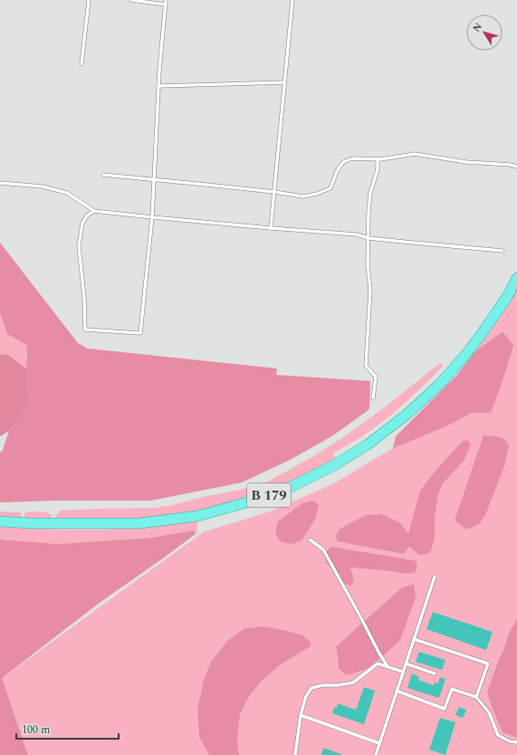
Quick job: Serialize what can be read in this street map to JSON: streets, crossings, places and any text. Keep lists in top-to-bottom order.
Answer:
{
  "streets": {
    "main road": ["B 179"]
  },
  "scale_bar": "100 m",
  "north": "top left"
}
